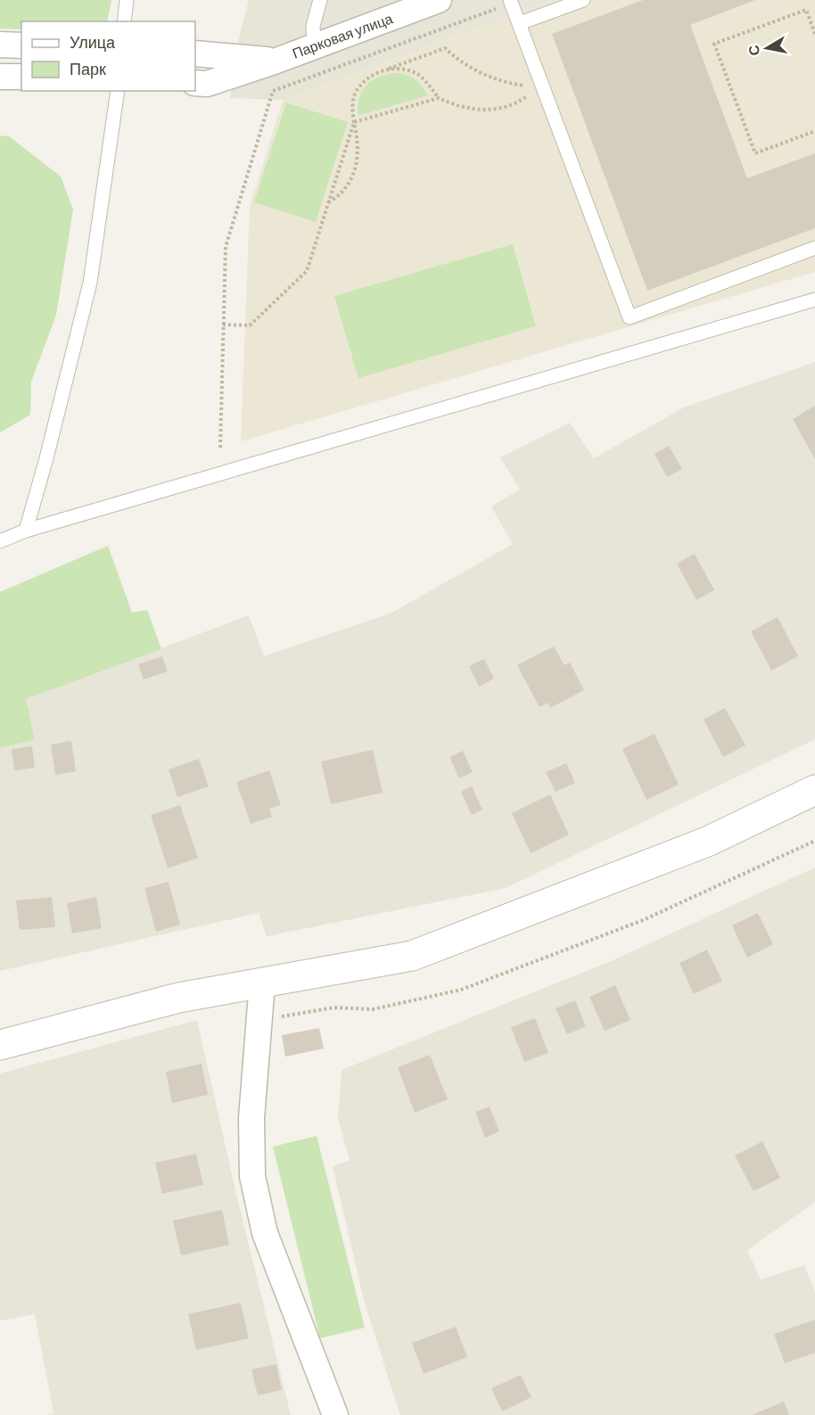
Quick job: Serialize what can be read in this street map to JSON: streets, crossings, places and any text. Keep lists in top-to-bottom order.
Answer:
{
  "streets": {
    "street": ["Парковая улица"]
  },
  "legend": ["Улица", "Парк"],
  "north": "left"
}
